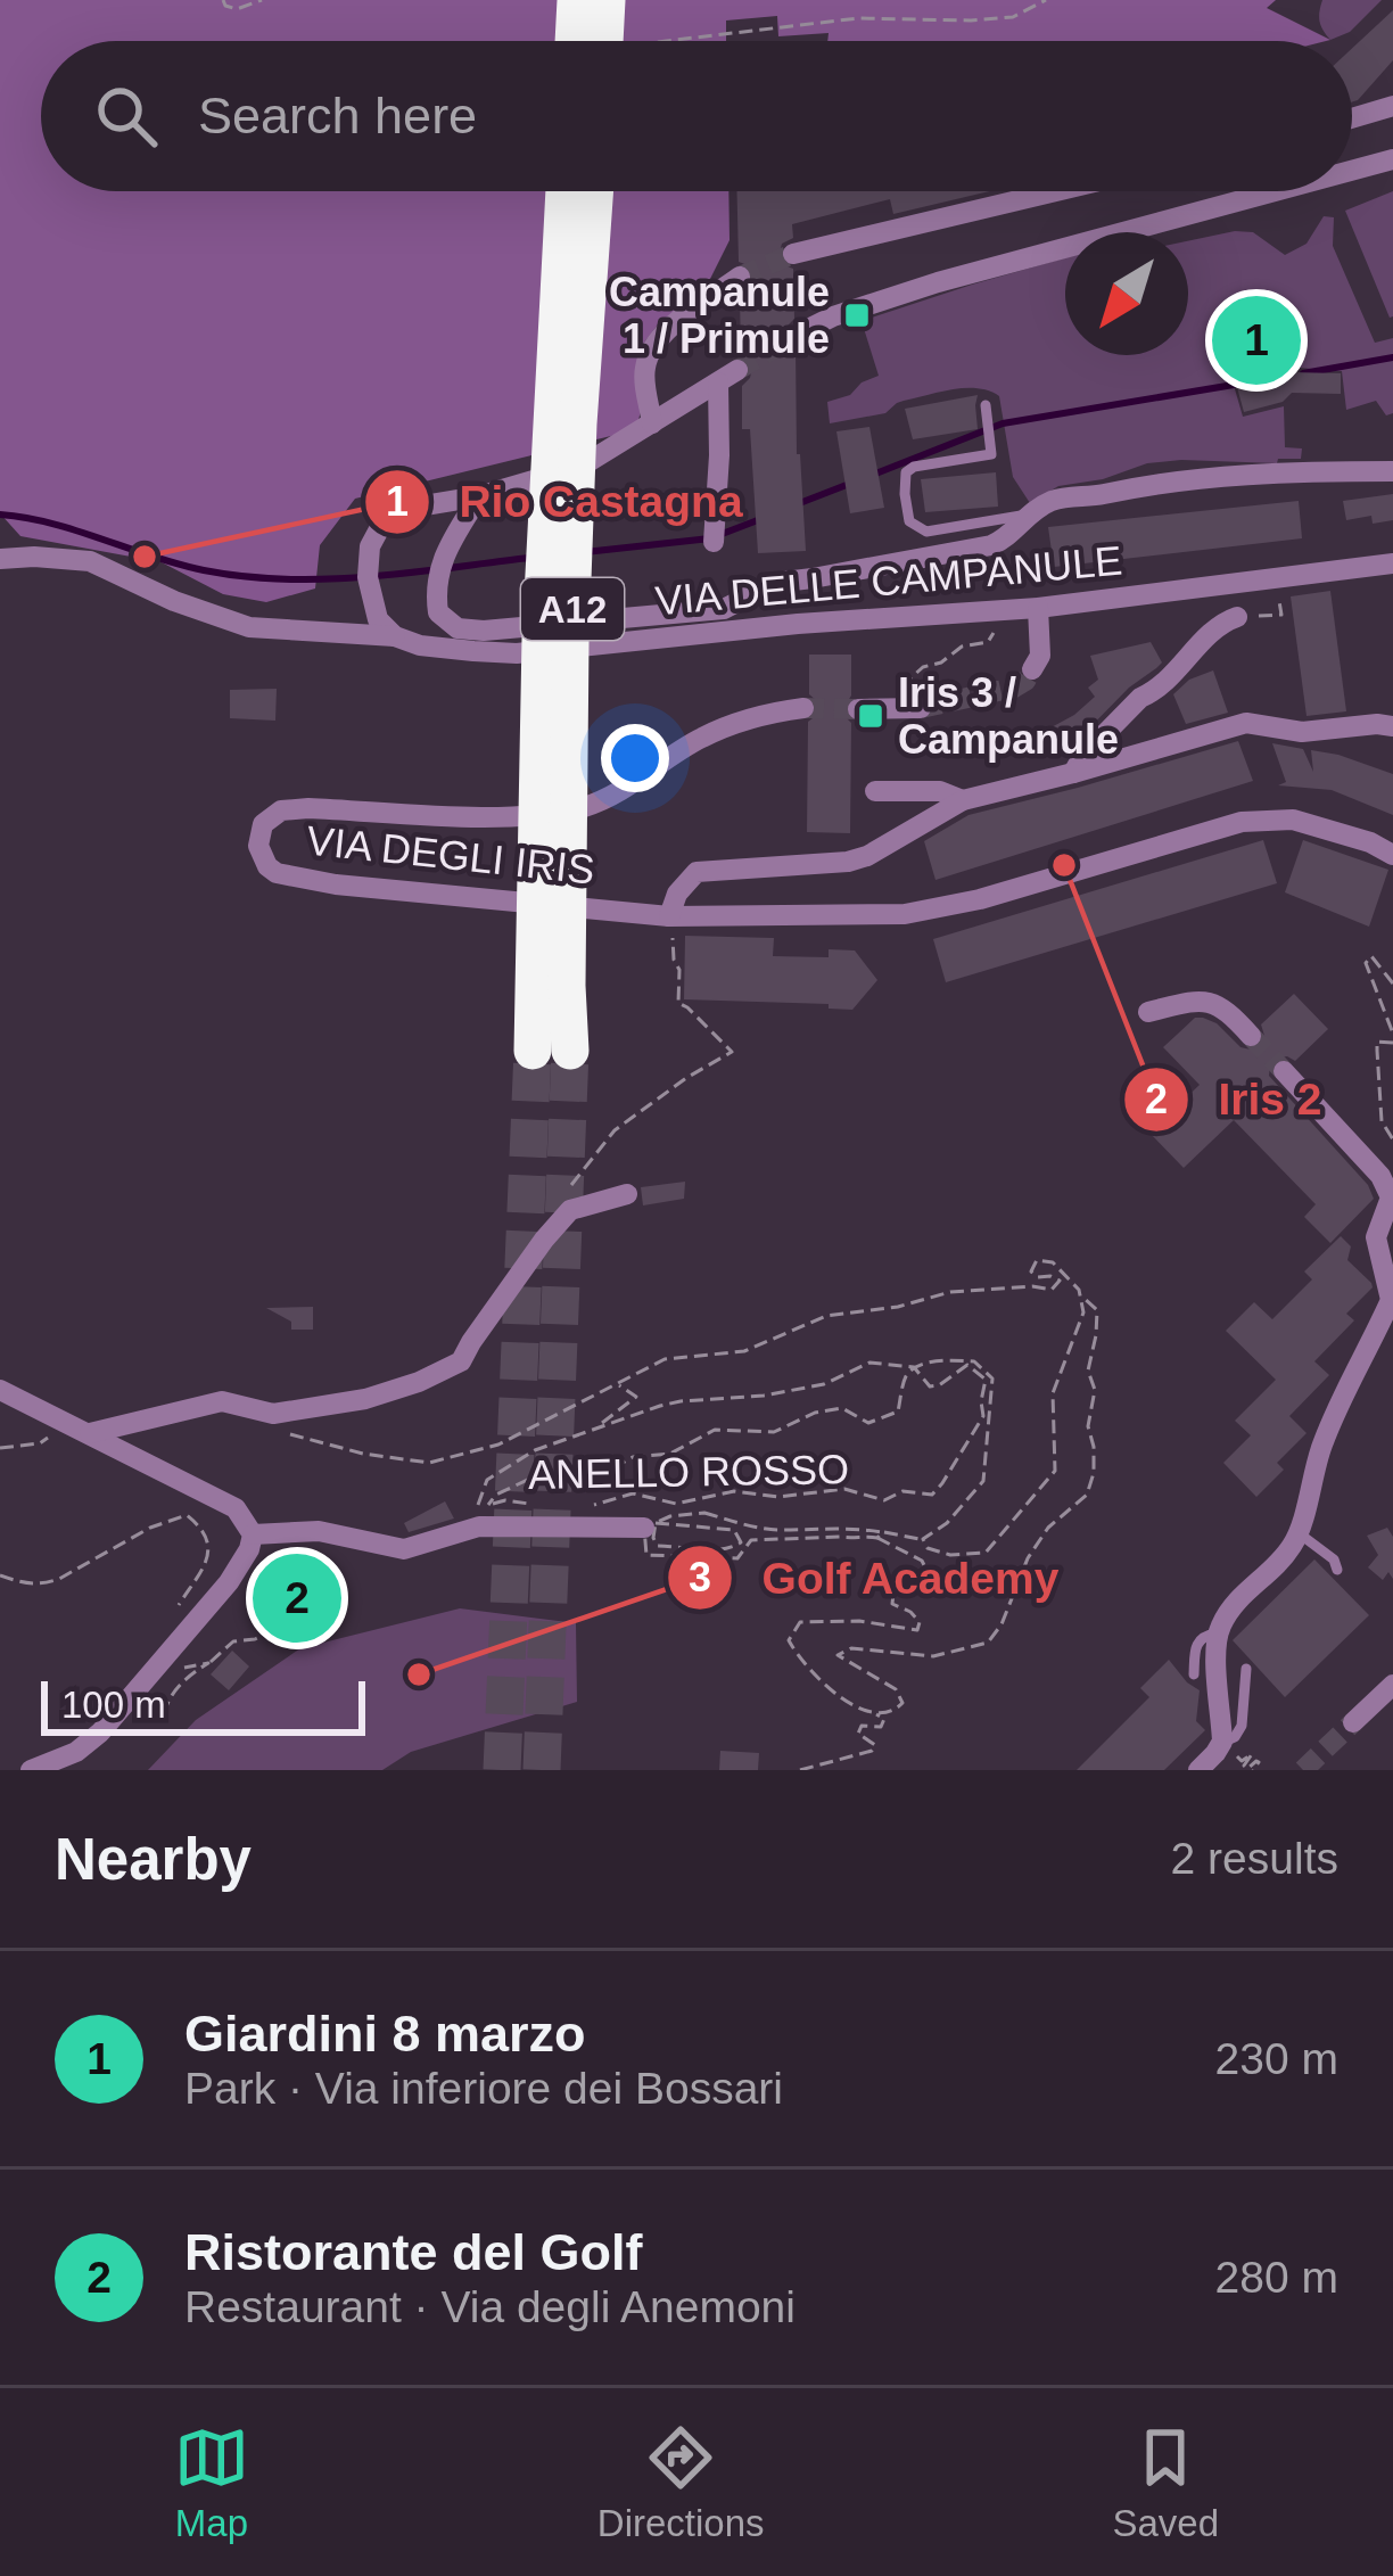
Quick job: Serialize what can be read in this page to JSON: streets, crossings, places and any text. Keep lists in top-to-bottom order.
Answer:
{
  "streets": {
    "highway": ["A12"],
    "street": ["VIA DELLE CAMPANULE", "VIA DEGLI IRIS"],
    "path": ["ANELLO ROSSO"]
  },
  "places": {
    "transit": ["Campanule 1 / Primule", "Iris 3 / Campanule"],
    "other": ["Rio Castagna", "Iris 2", "Golf Academy"]
  },
  "scale_bar": "100 m",
  "north": "bottom left",
  "page": {
    "search": "Search here",
    "pins": ["1", "2"],
    "scale": "100 m",
    "heading": ["Nearby", "2 results"],
    "list": [
      {
        "mark": "1",
        "name": "Giardini 8 marzo",
        "note": "Park · Via inferiore dei Bossari",
        "value": "230 m"
      },
      {
        "mark": "2",
        "name": "Ristorante del Golf",
        "note": "Restaurant · Via degli Anemoni",
        "value": "280 m"
      }
    ],
    "nav": ["Map", "Directions", "Saved"]
  }
}
